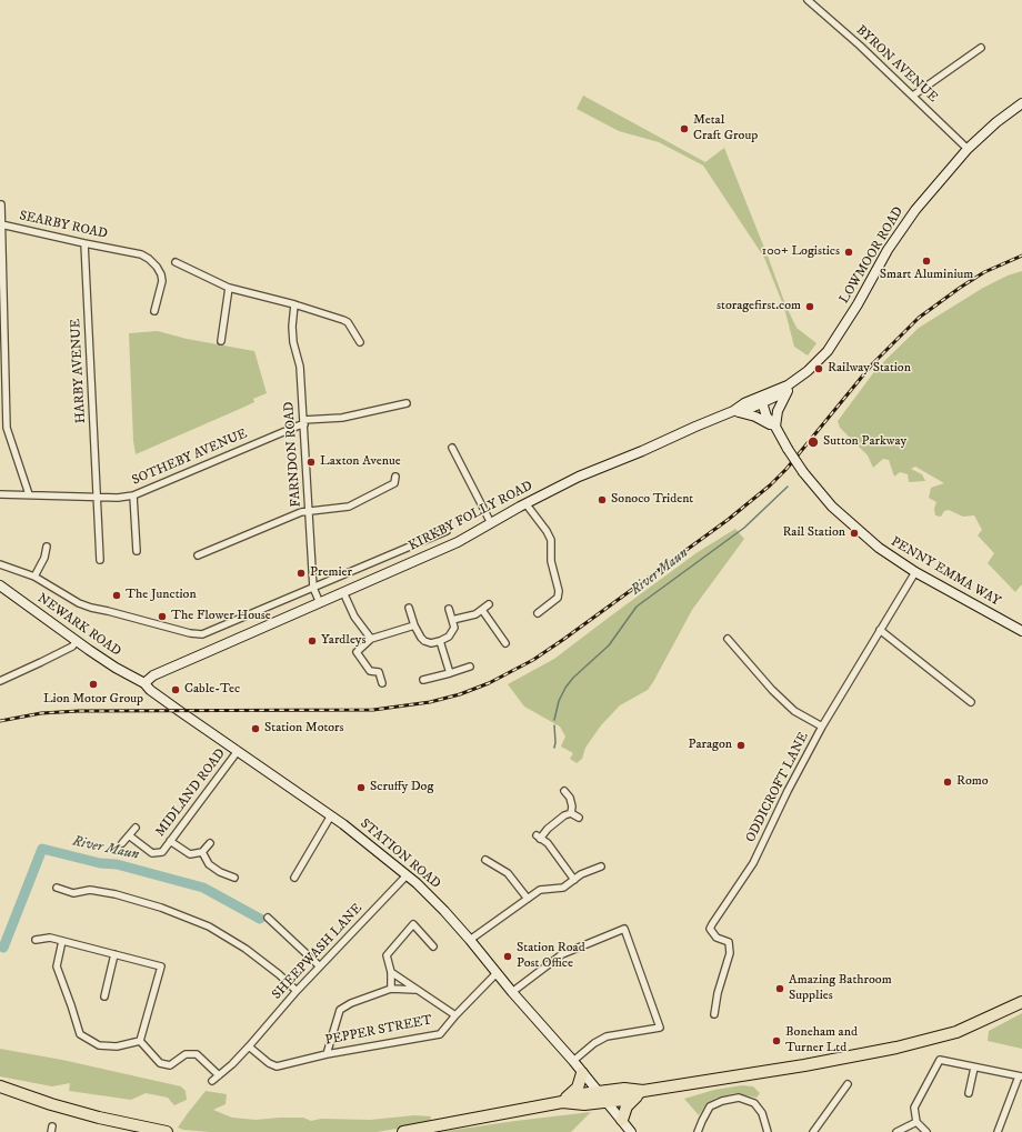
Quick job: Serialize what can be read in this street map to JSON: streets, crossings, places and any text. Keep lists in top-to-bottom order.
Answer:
{
  "streets": {
    "main road": [
      "LOWMOOR ROAD",
      "KIRKBY FOLLY ROAD",
      "PENNY EMMA WAY",
      "NEWARK ROAD",
      "STATION ROAD"
    ],
    "street": [
      "BYRON AVENUE",
      "SEARBY ROAD",
      "HARBY AVENUE",
      "FARNDON ROAD",
      "SOTHEBY AVENUE",
      "ODDICROFT LANE",
      "MIDLAND ROAD",
      "SHEEPWASH LANE",
      "PEPPER STREET"
    ]
  },
  "crossings": [
    ["BYRON AVENUE", "LOWMOOR ROAD"],
    ["SEARBY ROAD", "HARBY AVENUE"],
    ["SEARBY ROAD", "SOTHEBY AVENUE"],
    ["LOWMOOR ROAD", "KIRKBY FOLLY ROAD"],
    ["LOWMOOR ROAD", "PENNY EMMA WAY"],
    ["HARBY AVENUE", "SOTHEBY AVENUE"],
    ["FARNDON ROAD", "SOTHEBY AVENUE"],
    ["FARNDON ROAD", "KIRKBY FOLLY ROAD"],
    ["KIRKBY FOLLY ROAD", "NEWARK ROAD"],
    ["KIRKBY FOLLY ROAD", "STATION ROAD"],
    ["PENNY EMMA WAY", "ODDICROFT LANE"],
    ["NEWARK ROAD", "STATION ROAD"],
    ["MIDLAND ROAD", "STATION ROAD"],
    ["STATION ROAD", "SHEEPWASH LANE"],
    ["STATION ROAD", "PEPPER STREET"],
    ["SHEEPWASH LANE", "PEPPER STREET"]
  ],
  "water": ["River Maun"],
  "places": [
    "Metal Craft Group",
    "100+ Logistics",
    "Smart Aluminium",
    "storagefirst.com",
    "Railway Station",
    "Sutton Parkway",
    "Laxton Avenue",
    "Sonoco Trident",
    "Rail Station",
    "Premier",
    "The Junction",
    "The Flower House",
    "Yardleys",
    "Lion Motor Group",
    "Cable-Tec",
    "Station Motors",
    "Paragon",
    "Romo",
    "Scruffy Dog",
    "Station Road Post Office",
    "Amazing Bathroom Supplies",
    "Boneham and Turner Ltd"
  ]
}
